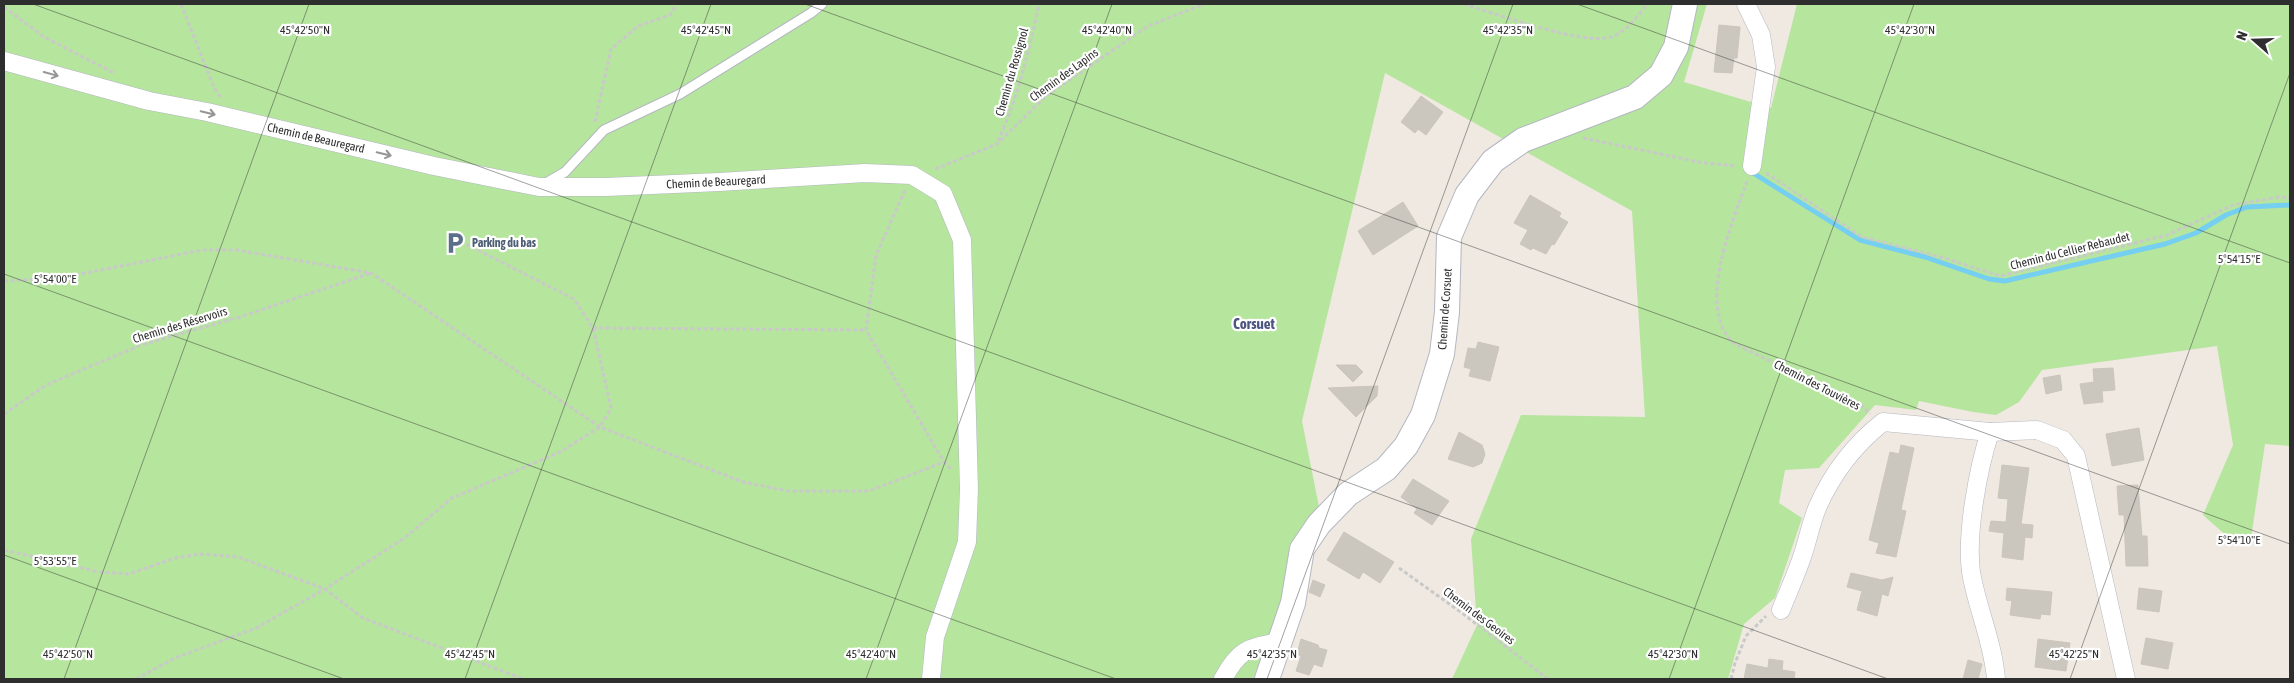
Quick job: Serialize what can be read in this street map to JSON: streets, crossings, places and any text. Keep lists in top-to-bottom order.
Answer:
{
  "streets": {
    "street": ["Chemin de Beauregard", "Chemin de Corsuet"],
    "path": [
      "Chemin du Rossignol",
      "Chemin des Lapins",
      "Chemin du Cellier Rebaudet",
      "Chemin des Réservoirs",
      "Chemin des Touvières",
      "Chemin des Geoires"
    ]
  },
  "crossings": [
    ["Chemin du Rossignol", "Chemin des Lapins"],
    ["Chemin des Lapins", "Chemin de Beauregard"],
    ["Chemin du Cellier Rebaudet", "Chemin des Touvières"]
  ],
  "one_way": ["Chemin de Beauregard"],
  "districts": ["Corsuet"],
  "places": {
    "parking": ["Parking du bas"]
  },
  "north": "left",
  "coordinates": [
    "45°42'50\"N",
    "45°42'45\"N",
    "45°42'40\"N",
    "45°42'35\"N",
    "45°42'30\"N",
    "5°54'15\"E",
    "5°54'00\"E",
    "5°54'10\"E",
    "5°53'55\"E",
    "45°42'25\"N"
  ]
}
